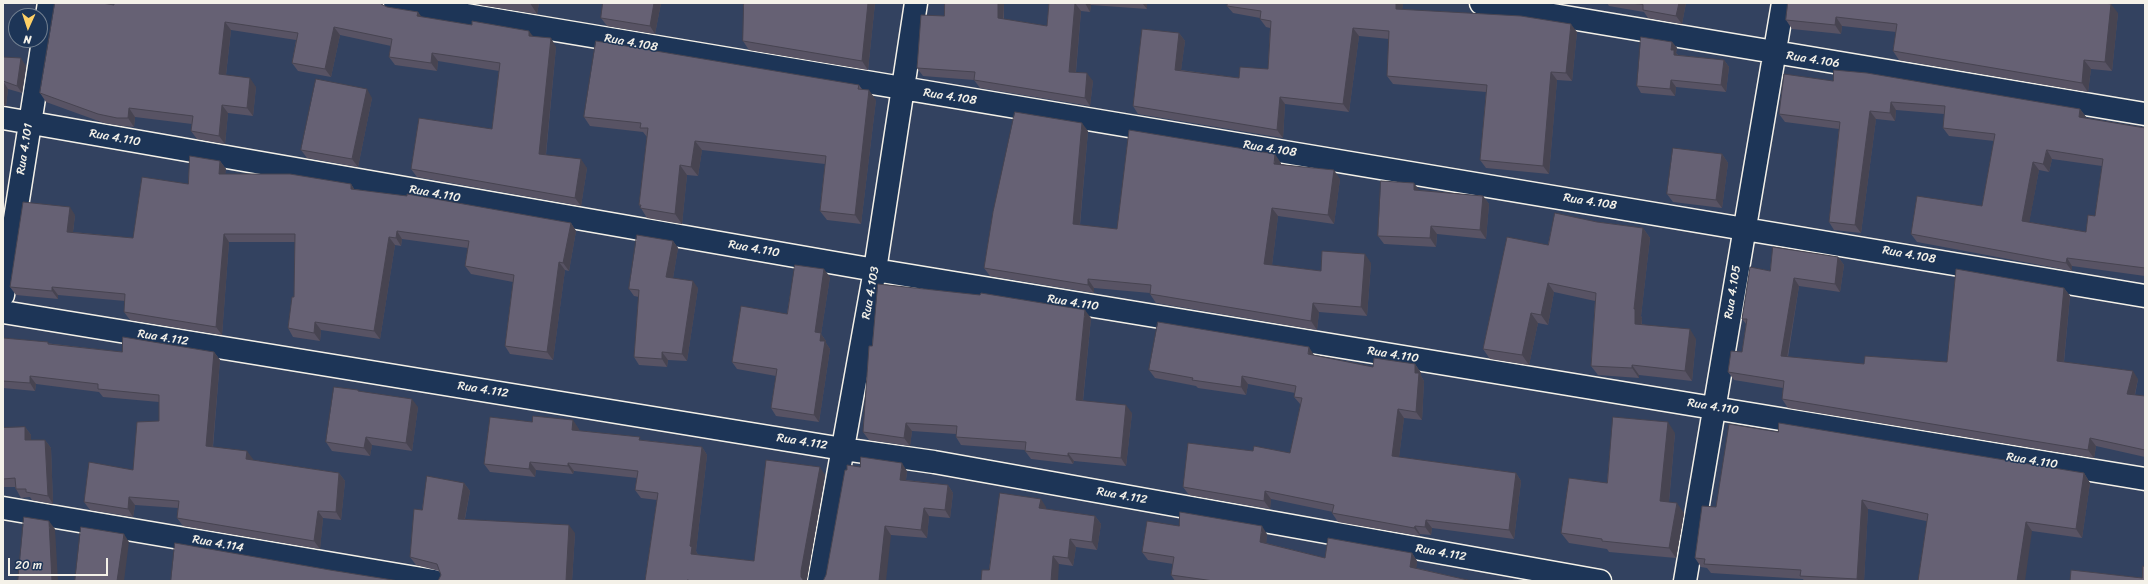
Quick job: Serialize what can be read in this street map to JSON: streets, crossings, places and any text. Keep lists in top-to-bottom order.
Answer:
{
  "streets": {
    "street": [
      "Rua 4.108",
      "Rua 4.106",
      "Rua 4.110",
      "Rua 4.101",
      "Rua 4.105",
      "Rua 4.103",
      "Rua 4.112",
      "Rua 4.114"
    ]
  },
  "crossings": [
    ["Rua 4.108", "Rua 4.105"],
    ["Rua 4.108", "Rua 4.103"],
    ["Rua 4.106", "Rua 4.105"],
    ["Rua 4.110", "Rua 4.101"],
    ["Rua 4.110", "Rua 4.105"],
    ["Rua 4.110", "Rua 4.103"],
    ["Rua 4.103", "Rua 4.112"]
  ],
  "scale_bar": "20 m",
  "north": "bottom"
}
